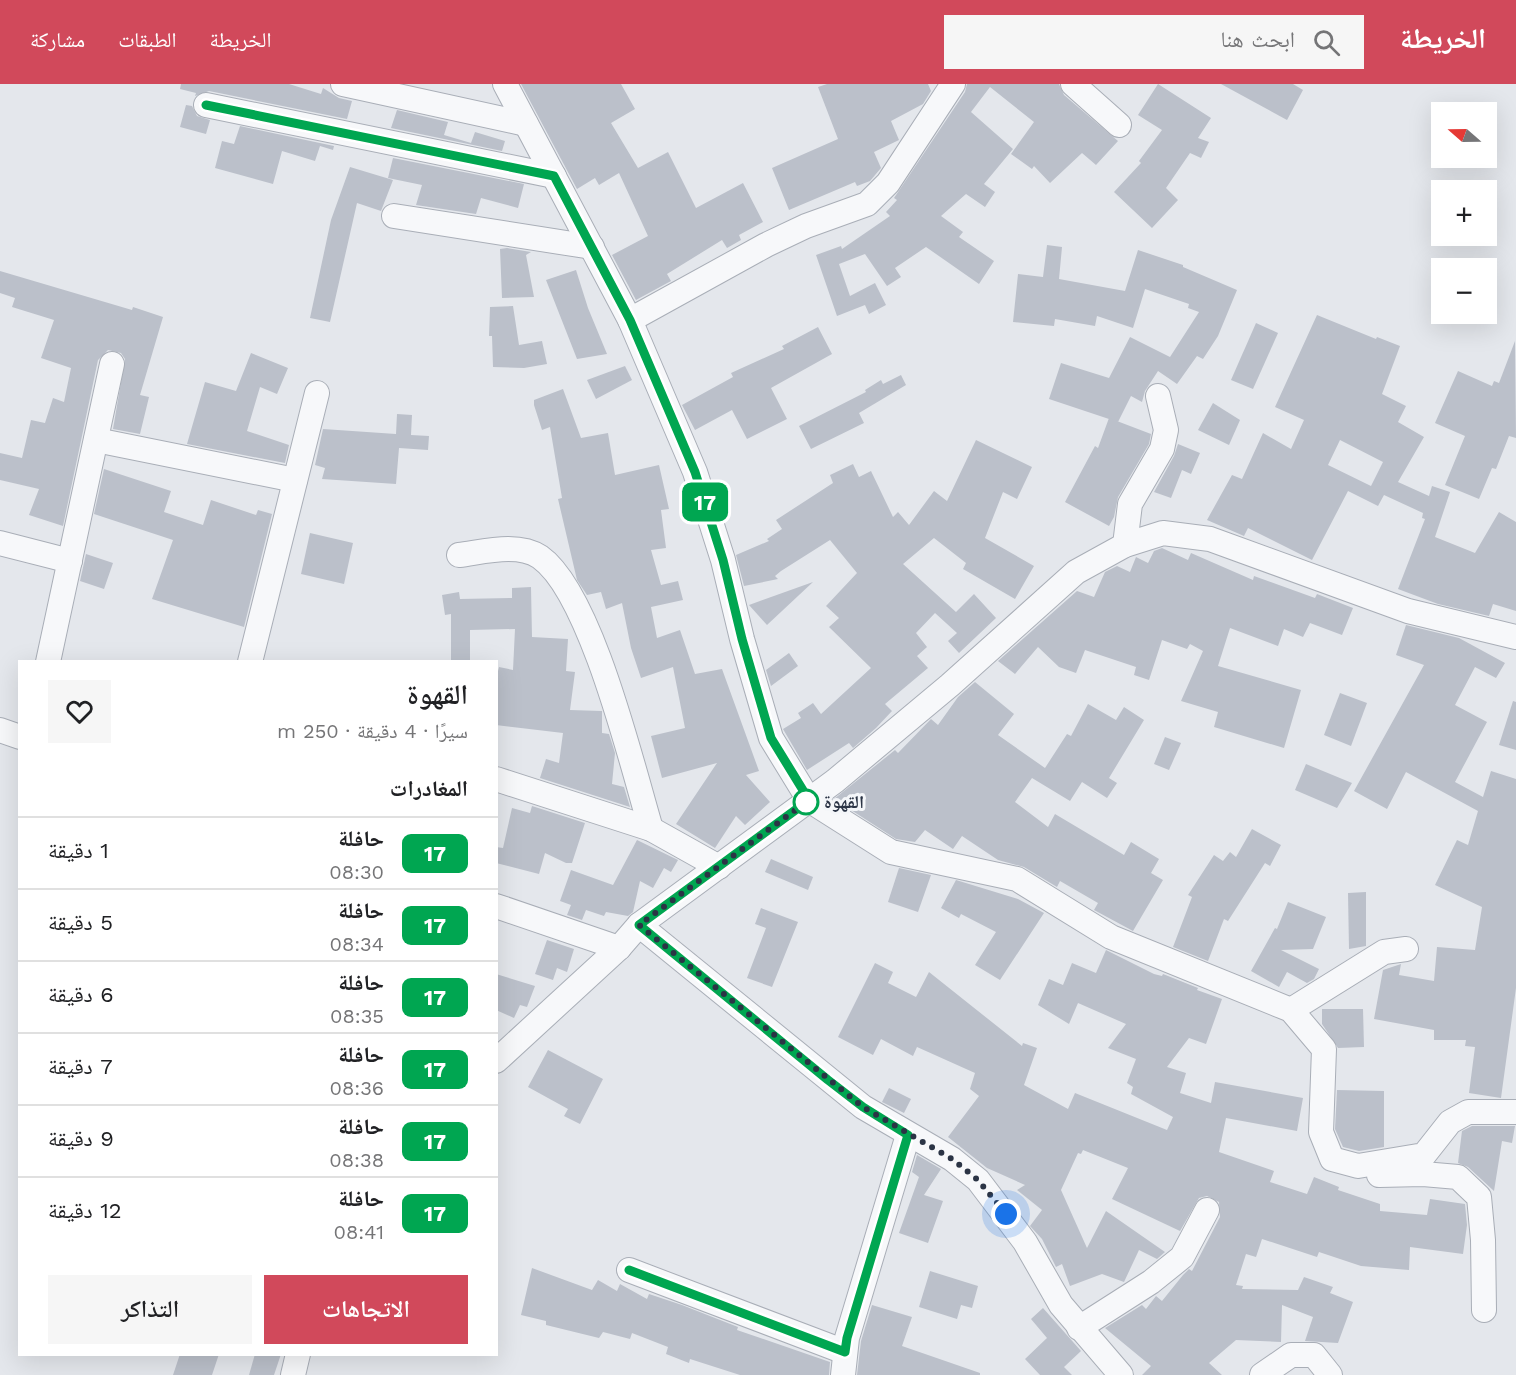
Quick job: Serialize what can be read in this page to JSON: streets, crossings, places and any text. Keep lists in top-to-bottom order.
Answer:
{
  "places": ["القهوة"],
  "lines": ["bus line 17"],
  "north": "left",
  "page": {
    "header": "الخريطة",
    "search": "ابحث هنا",
    "nav": ["الخريطة", "الطبقات", "مشاركة"],
    "on_map": "17",
    "map_buttons": ["+", "−"],
    "heading": [
      ["القهوة", "سيرًا · 4 دقيقة · 250 m"],
      "المغادرات"
    ],
    "list": [
      {
        "mark": "17",
        "name": "حافلة",
        "note": "08:30",
        "value": "1 دقيقة"
      },
      {
        "mark": "17",
        "name": "حافلة",
        "note": "08:34",
        "value": "5 دقيقة"
      },
      {
        "mark": "17",
        "name": "حافلة",
        "note": "08:35",
        "value": "6 دقيقة"
      },
      {
        "mark": "17",
        "name": "حافلة",
        "note": "08:36",
        "value": "7 دقيقة"
      },
      {
        "mark": "17",
        "name": "حافلة",
        "note": "08:38",
        "value": "9 دقيقة"
      },
      {
        "mark": "17",
        "name": "حافلة",
        "note": "08:41",
        "value": "12 دقيقة"
      }
    ],
    "buttons": ["الاتجاهات", "التذاكر"]
  }
}
